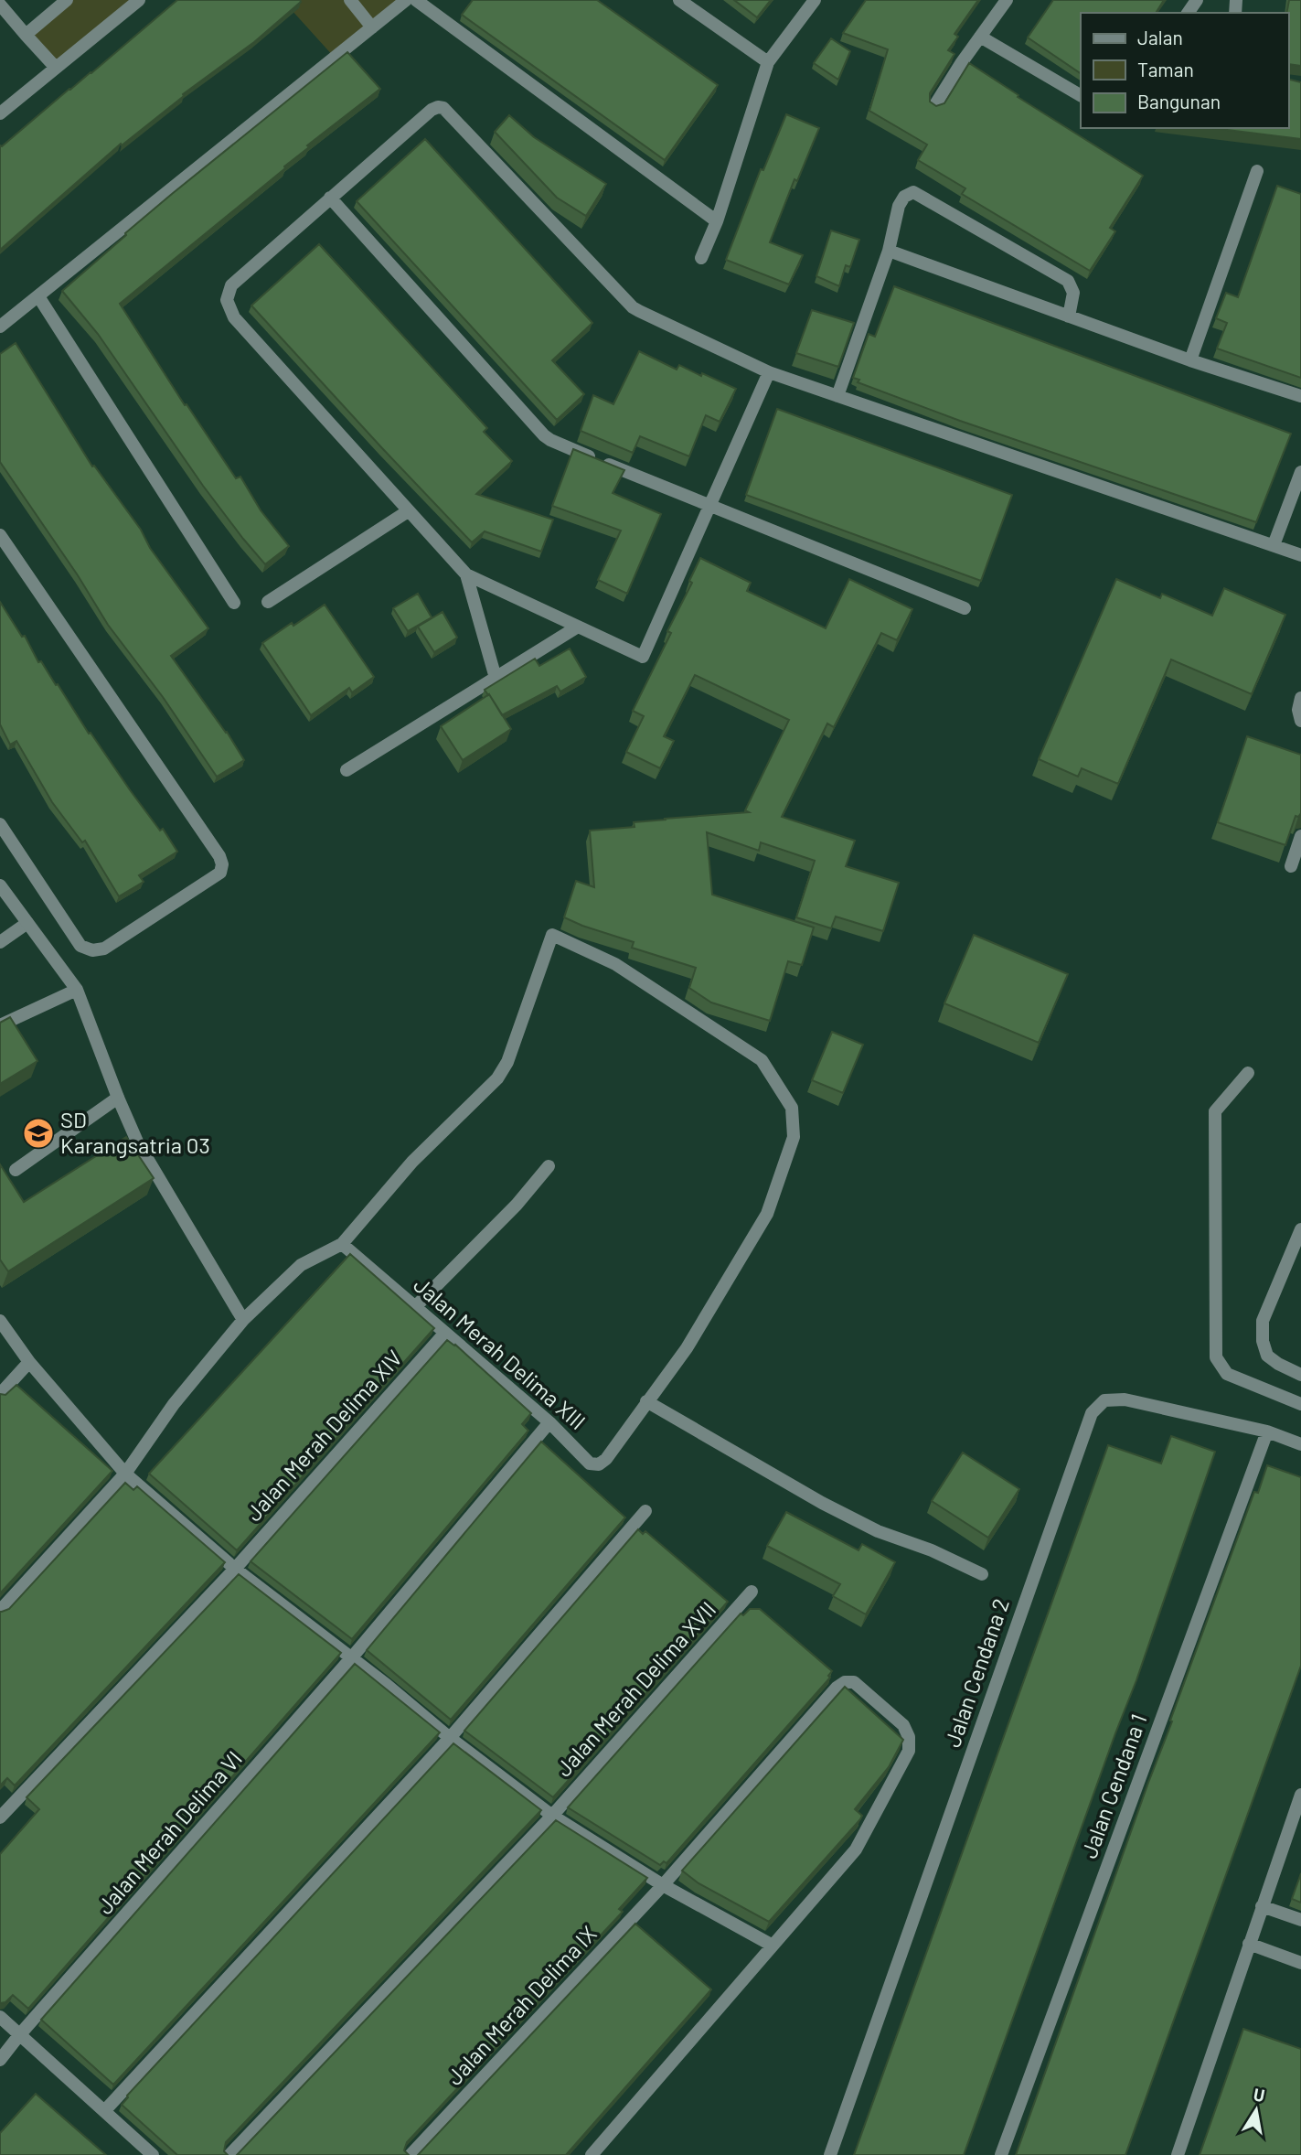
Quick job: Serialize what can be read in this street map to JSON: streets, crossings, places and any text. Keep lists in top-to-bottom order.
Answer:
{
  "streets": {
    "street": [
      "Jalan Merah Delima XIII",
      "Jalan Merah Delima XIV",
      "Jalan Cendana 2",
      "Jalan Merah Delima XVII",
      "Jalan Cendana 1",
      "Jalan Merah Delima VI",
      "Jalan Merah Delima IX"
    ]
  },
  "crossings": [
    ["Jalan Merah Delima XIII", "Jalan Merah Delima XIV"],
    ["Jalan Merah Delima XIII", "Jalan Merah Delima VI"],
    ["Jalan Cendana 2", "Jalan Cendana 1"]
  ],
  "places": {
    "school or university": ["SD Karangsatria 03"]
  },
  "legend": ["Jalan", "Taman", "Bangunan"],
  "north": "top"
}
